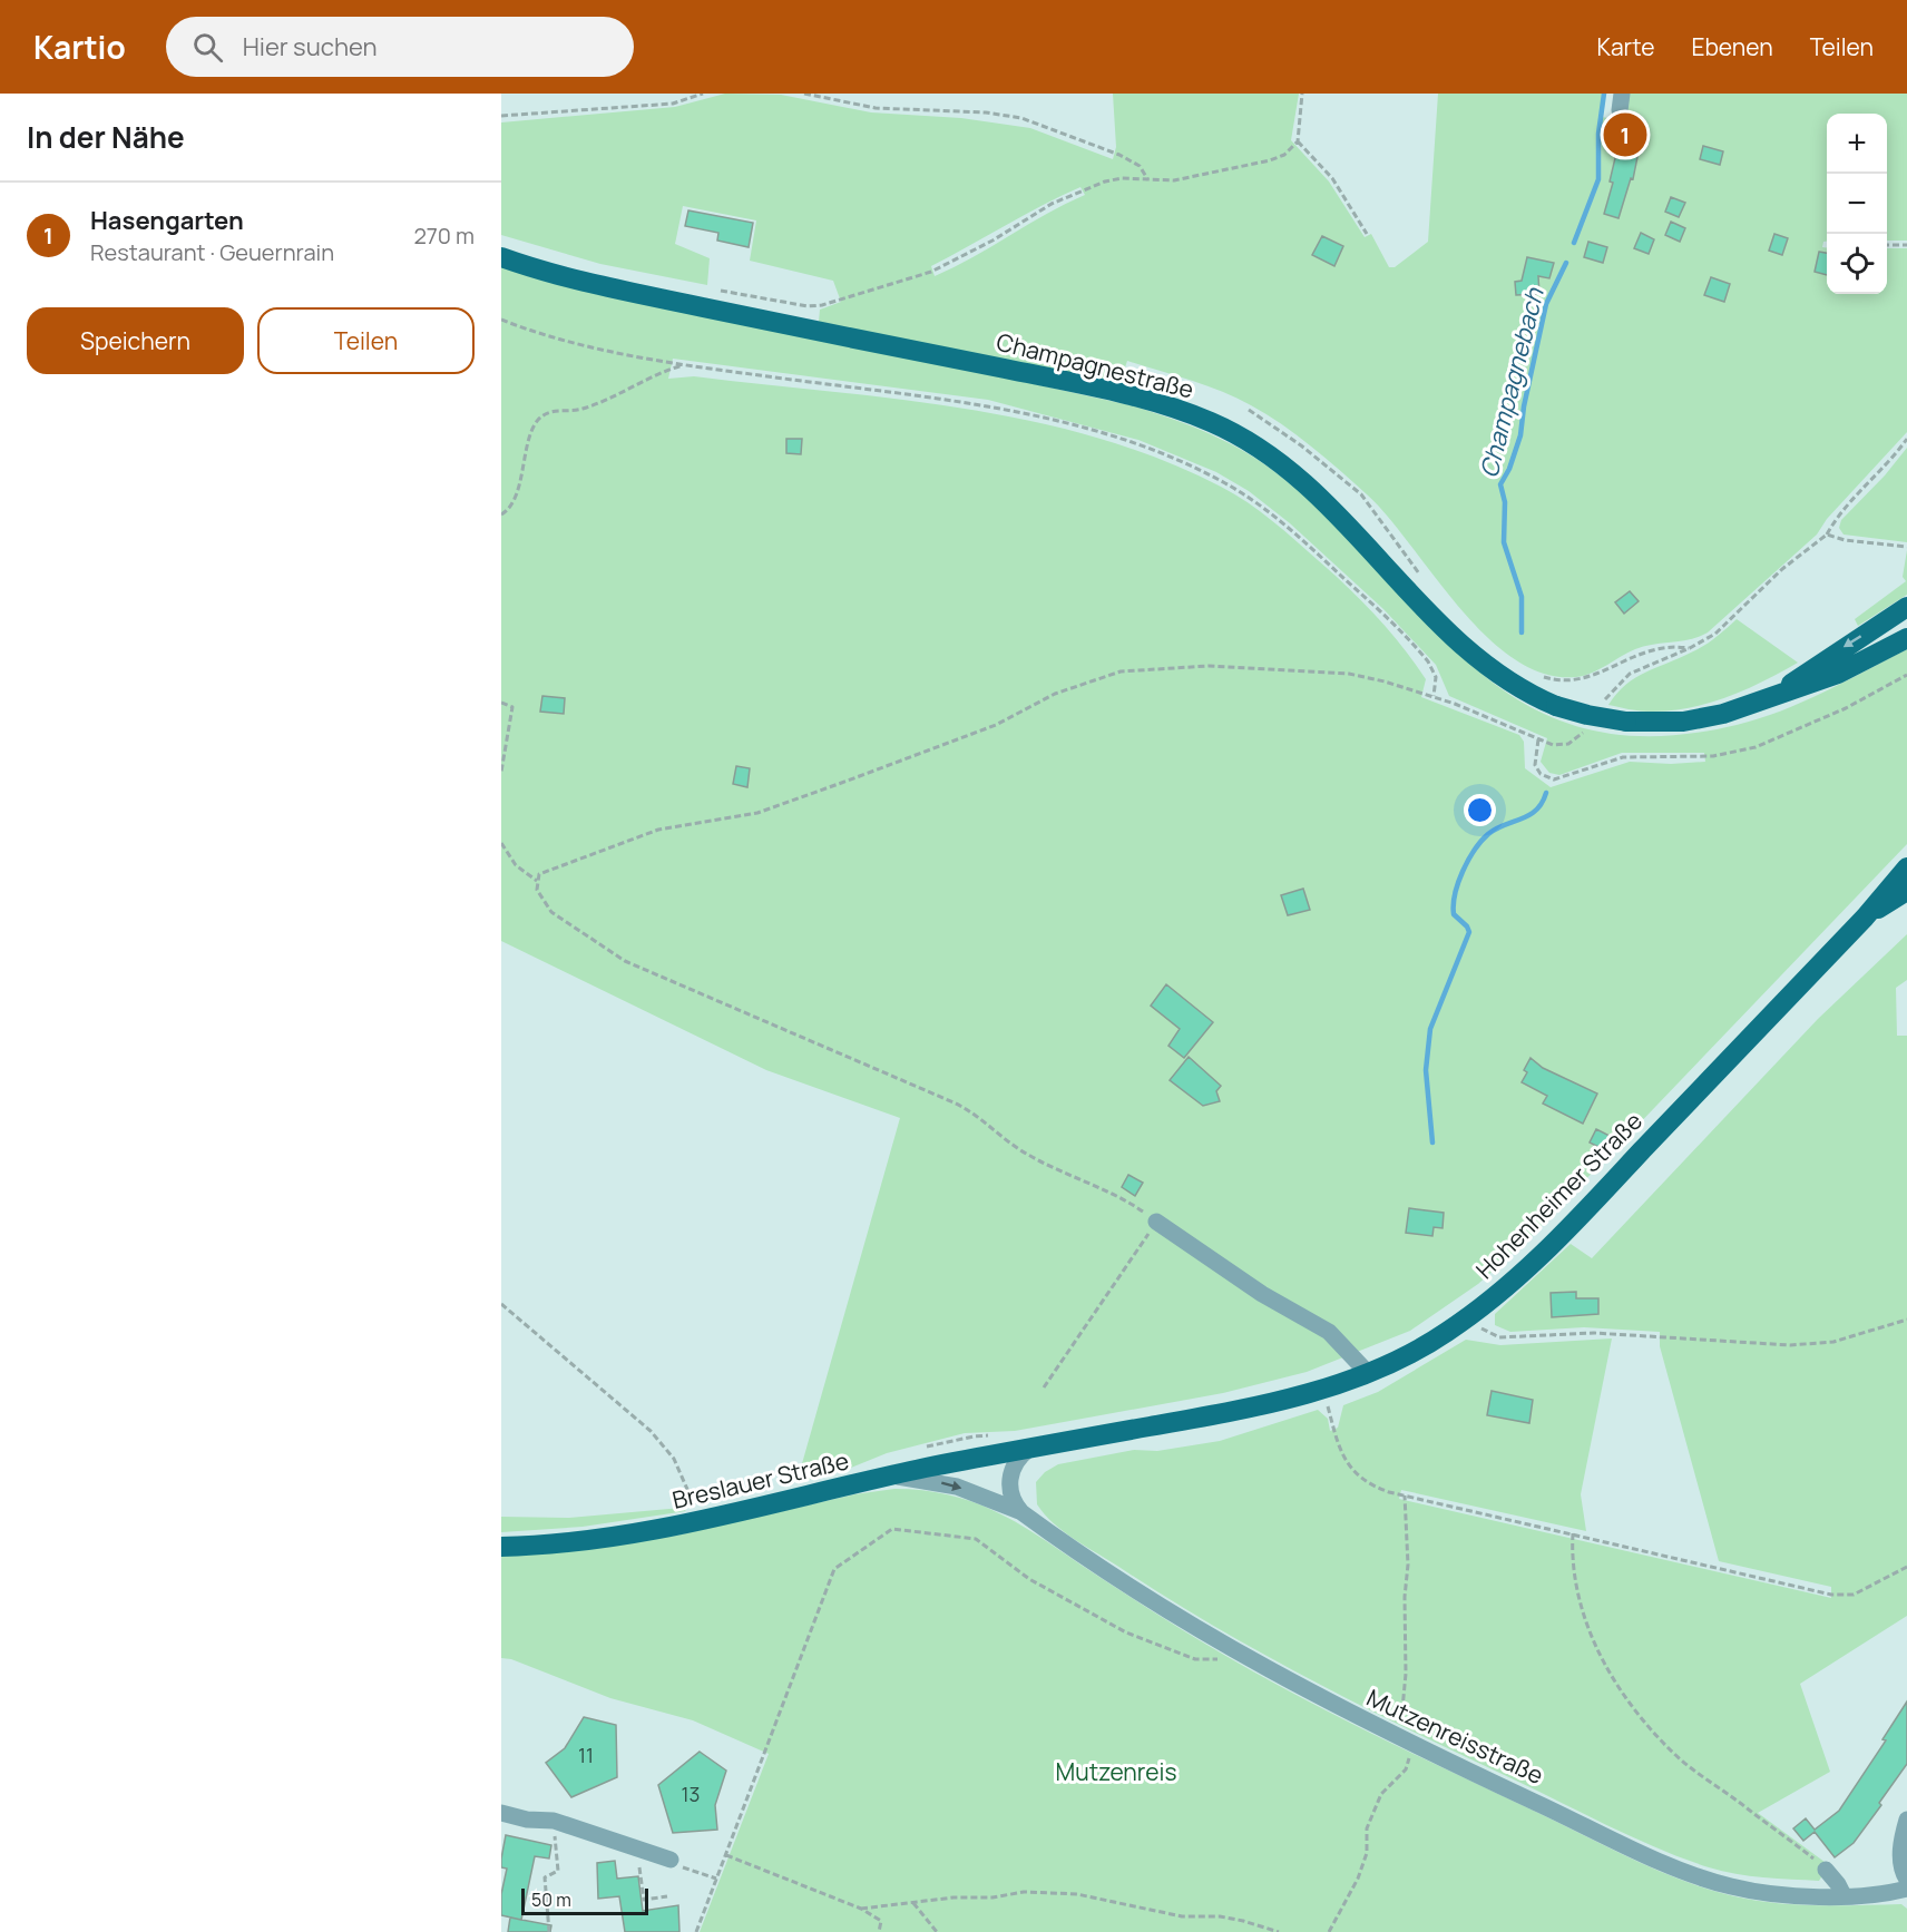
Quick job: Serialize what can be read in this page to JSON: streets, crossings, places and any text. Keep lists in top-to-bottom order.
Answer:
{
  "streets": {
    "main road": ["Champagnestraße", "Hohenheimer Straße", "Breslauer Straße"],
    "street": ["Mutzenreisstraße"]
  },
  "crossings": [
    ["Hohenheimer Straße", "Breslauer Straße"],
    ["Breslauer Straße", "Mutzenreisstraße"]
  ],
  "water": ["Champagnebach"],
  "parks": ["Mutzenreis"],
  "house_numbers": ["11", "13"],
  "scale_bar": "50 m",
  "page": {
    "header": "Kartio",
    "search": "Hier suchen",
    "nav": ["Karte", "Ebenen", "Teilen"],
    "heading": "In der Nähe",
    "pins": "1",
    "map_buttons": ["+", "−"],
    "list": [
      {
        "mark": "1",
        "name": "Hasengarten",
        "note": "Restaurant · Geuernrain",
        "value": "270 m"
      }
    ],
    "buttons": ["Speichern", "Teilen"],
    "scale": "50 m"
  }
}
